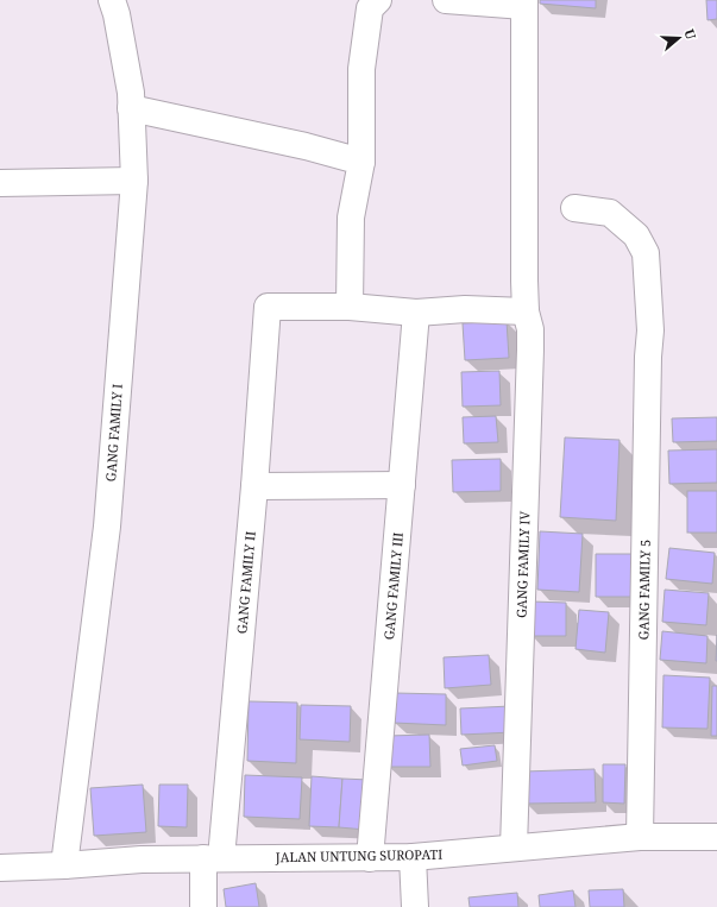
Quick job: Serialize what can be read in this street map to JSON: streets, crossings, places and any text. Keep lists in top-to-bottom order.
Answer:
{
  "streets": {
    "street": [
      "GANG FAMILY I",
      "GANG FAMILY IV",
      "GANG FAMILY II",
      "GANG FAMILY III",
      "GANG FAMILY 5",
      "JALAN UNTUNG SUROPATI"
    ]
  },
  "crossings": [
    ["GANG FAMILY I", "JALAN UNTUNG SUROPATI"],
    ["GANG FAMILY IV", "JALAN UNTUNG SUROPATI"],
    ["GANG FAMILY II", "JALAN UNTUNG SUROPATI"],
    ["GANG FAMILY III", "JALAN UNTUNG SUROPATI"],
    ["GANG FAMILY 5", "JALAN UNTUNG SUROPATI"]
  ],
  "north": "right"
}
